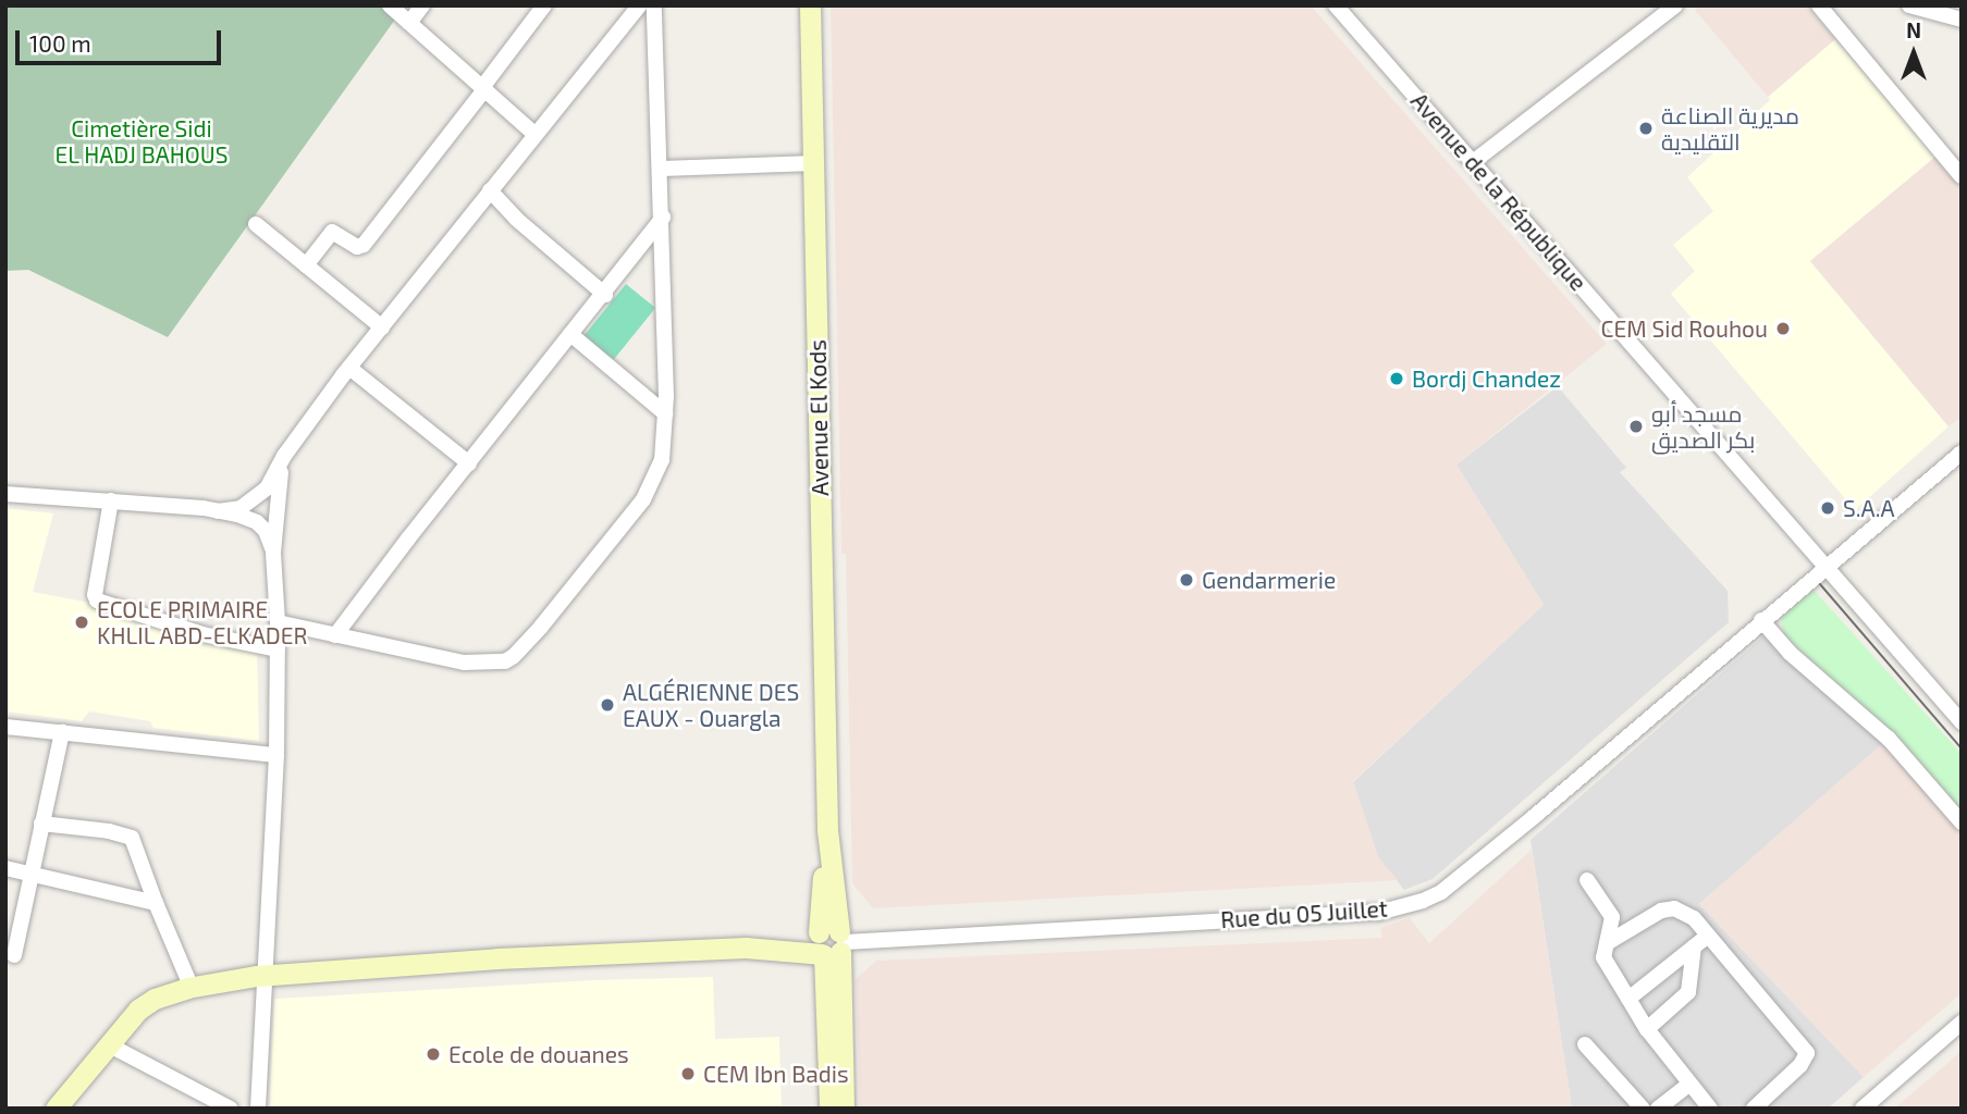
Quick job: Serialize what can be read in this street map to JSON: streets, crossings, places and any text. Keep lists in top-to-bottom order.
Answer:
{
  "streets": {
    "main road": ["Avenue El Kods"],
    "street": ["Avenue de la République", "Rue du 05 Juillet"]
  },
  "crossings": [
    ["Avenue de la République", "Rue du 05 Juillet"],
    ["Avenue El Kods", "Rue du 05 Juillet"]
  ],
  "parks": ["Cimetière Sidi EL HADJ BAHOUS"],
  "places": [
    "مديرية الصناعة التقليدية",
    "CEM Sid Rouhou",
    "Bordj Chandez",
    "مسجد أبو بكر الصديق",
    "S.A.A",
    "Gendarmerie",
    "ECOLE PRIMAIRE KHLIL ABD-ELKADER",
    "ALGÉRIENNE DES EAUX - Ouargla",
    "Ecole de douanes",
    "CEM Ibn Badis"
  ],
  "scale_bar": "100 m",
  "north": "top"
}
